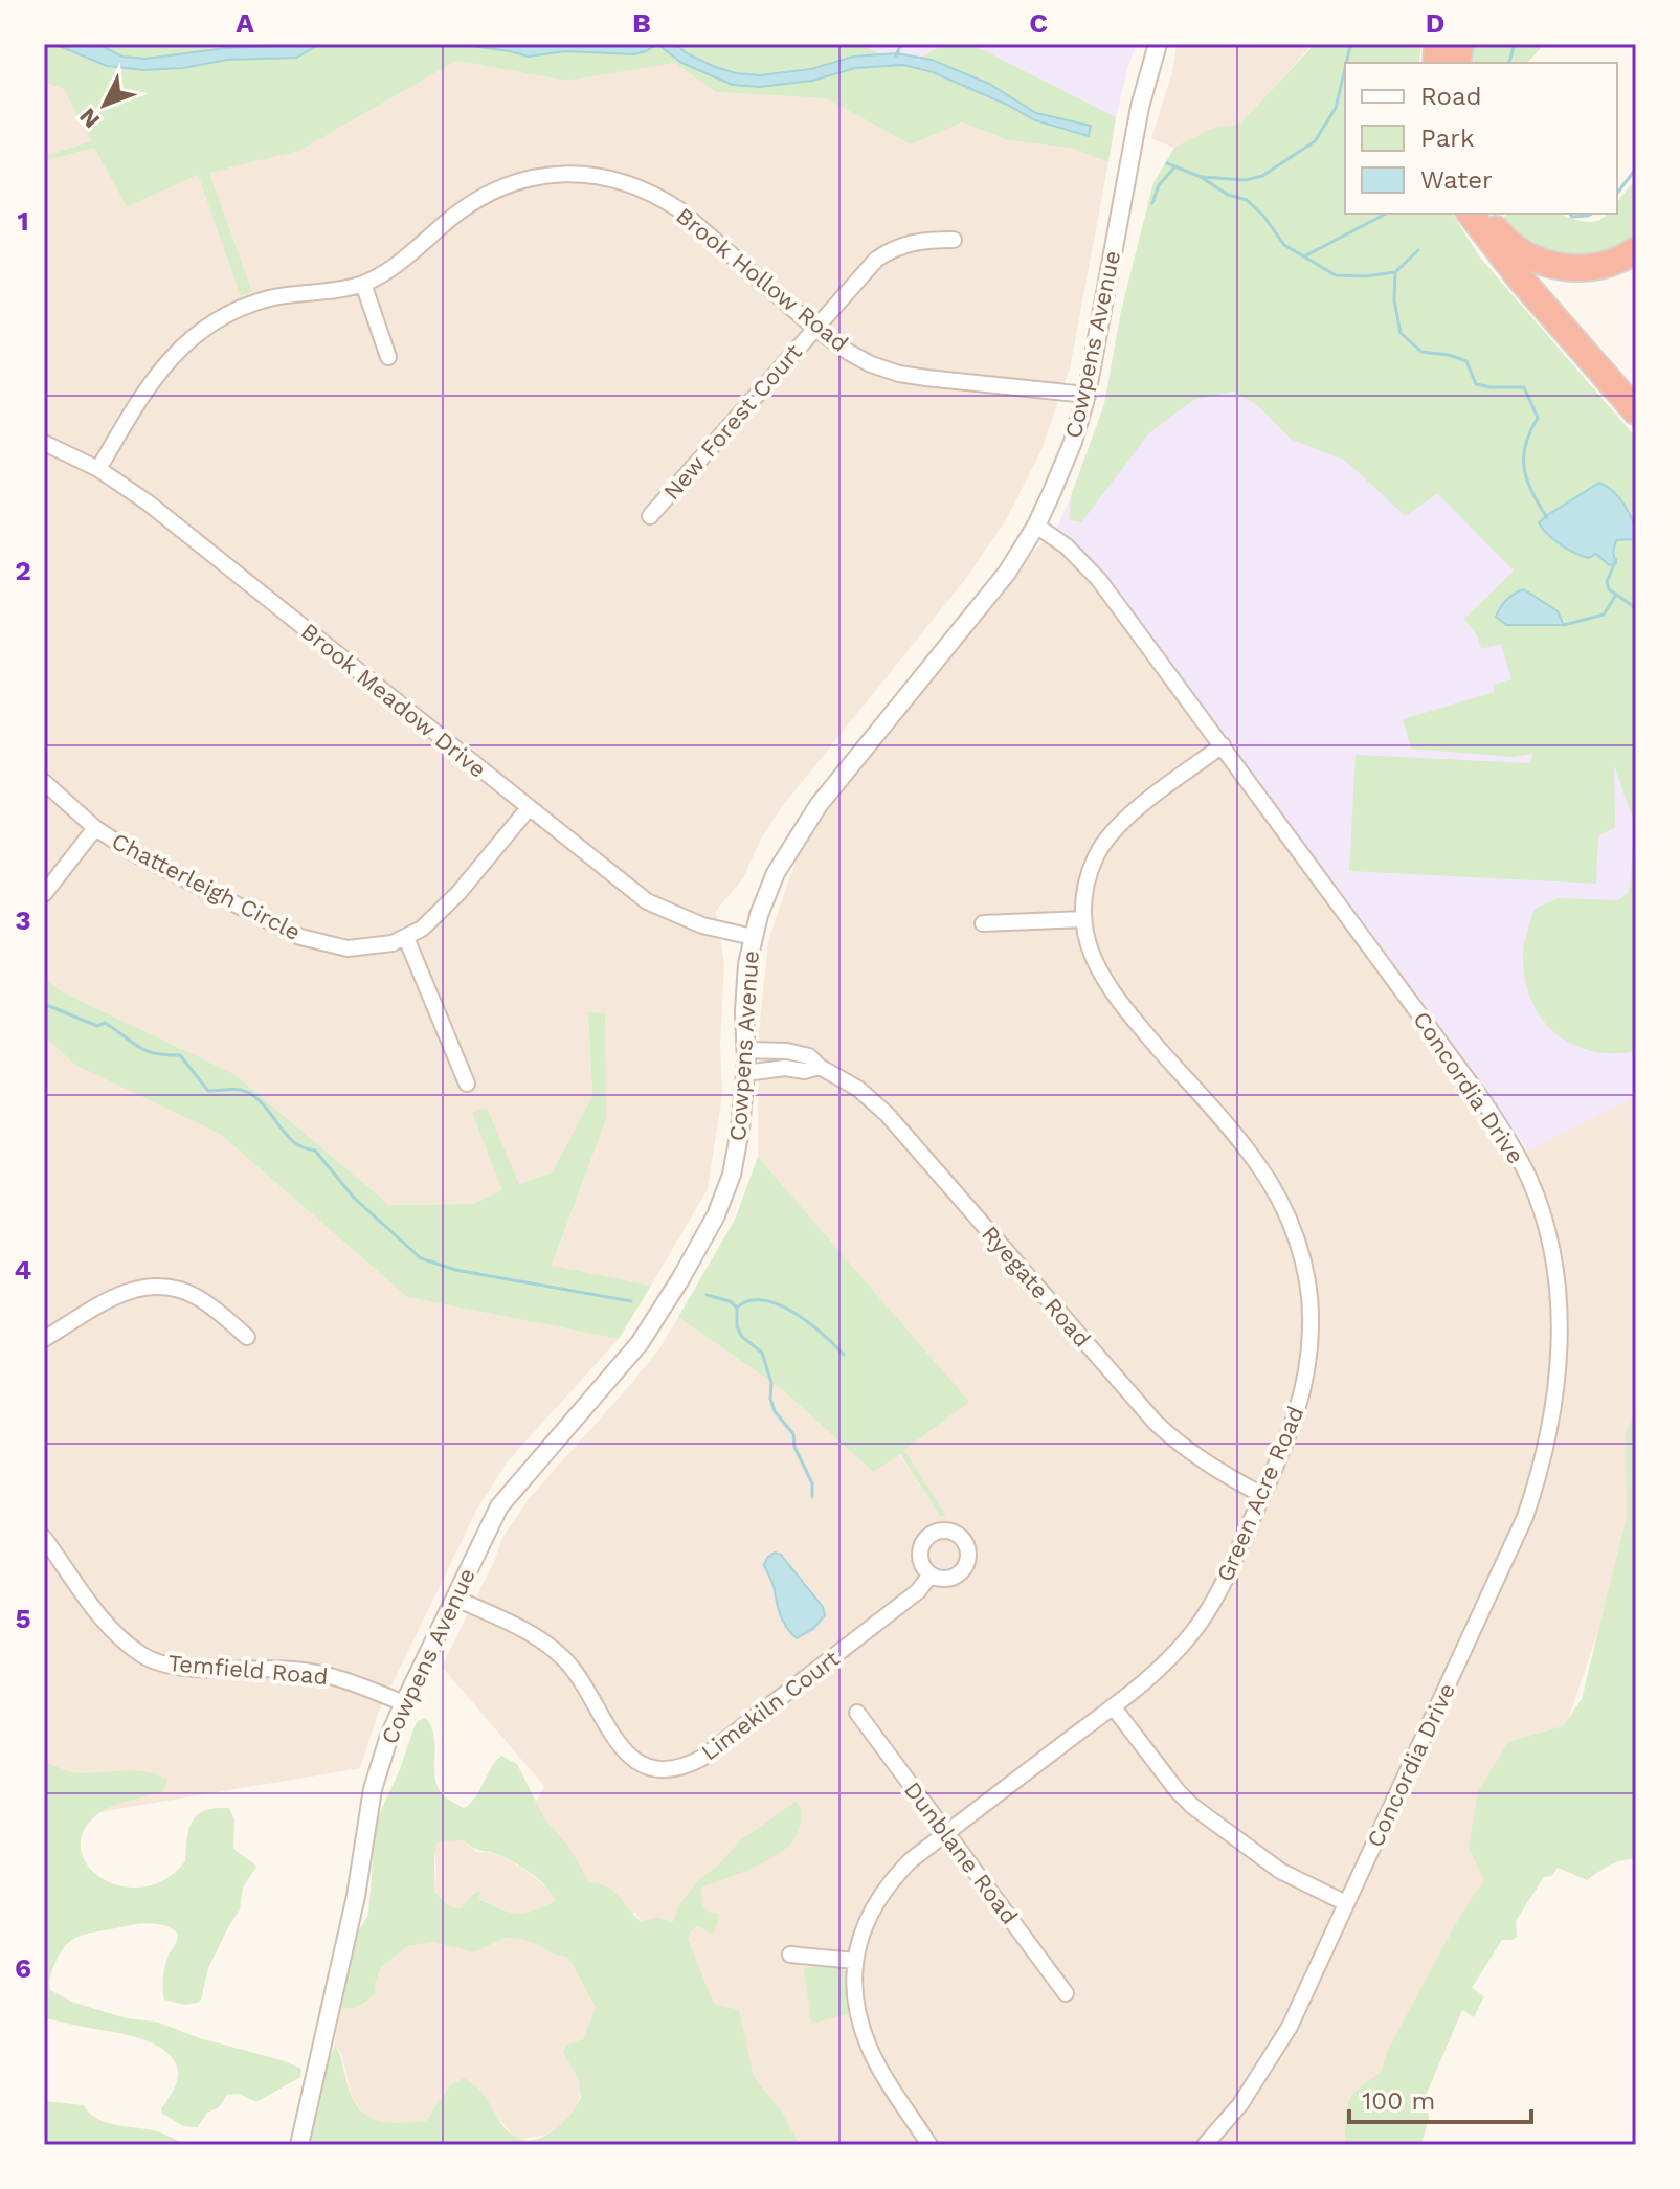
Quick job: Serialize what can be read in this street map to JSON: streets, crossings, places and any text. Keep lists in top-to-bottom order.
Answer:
{
  "streets": {
    "street": [
      "Brook Hollow Road",
      "Cowpens Avenue",
      "New Forest Court",
      "Brook Meadow Drive",
      "Chatterleigh Circle",
      "Concordia Drive",
      "Ryegate Road",
      "Green Acre Road",
      "Temfield Road",
      "Limekiln Court",
      "Dunblane Road"
    ]
  },
  "crossings": [
    ["Brook Hollow Road", "Cowpens Avenue"],
    ["Brook Hollow Road", "New Forest Court"],
    ["Brook Hollow Road", "Brook Meadow Drive"],
    ["Cowpens Avenue", "Brook Meadow Drive"],
    ["Cowpens Avenue", "Concordia Drive"],
    ["Cowpens Avenue", "Ryegate Road"],
    ["Cowpens Avenue", "Temfield Road"],
    ["Cowpens Avenue", "Limekiln Court"],
    ["Brook Meadow Drive", "Chatterleigh Circle"],
    ["Concordia Drive", "Green Acre Road"],
    ["Ryegate Road", "Green Acre Road"],
    ["Green Acre Road", "Dunblane Road"]
  ],
  "legend": ["Road", "Park", "Water"],
  "scale_bar": "100 m",
  "north": "bottom left",
  "grid": {
    "columns": [
      "A",
      "B",
      "C",
      "D"
    ],
    "rows": [
      "1",
      "2",
      "3",
      "4",
      "5",
      "6"
    ]
  }
}
